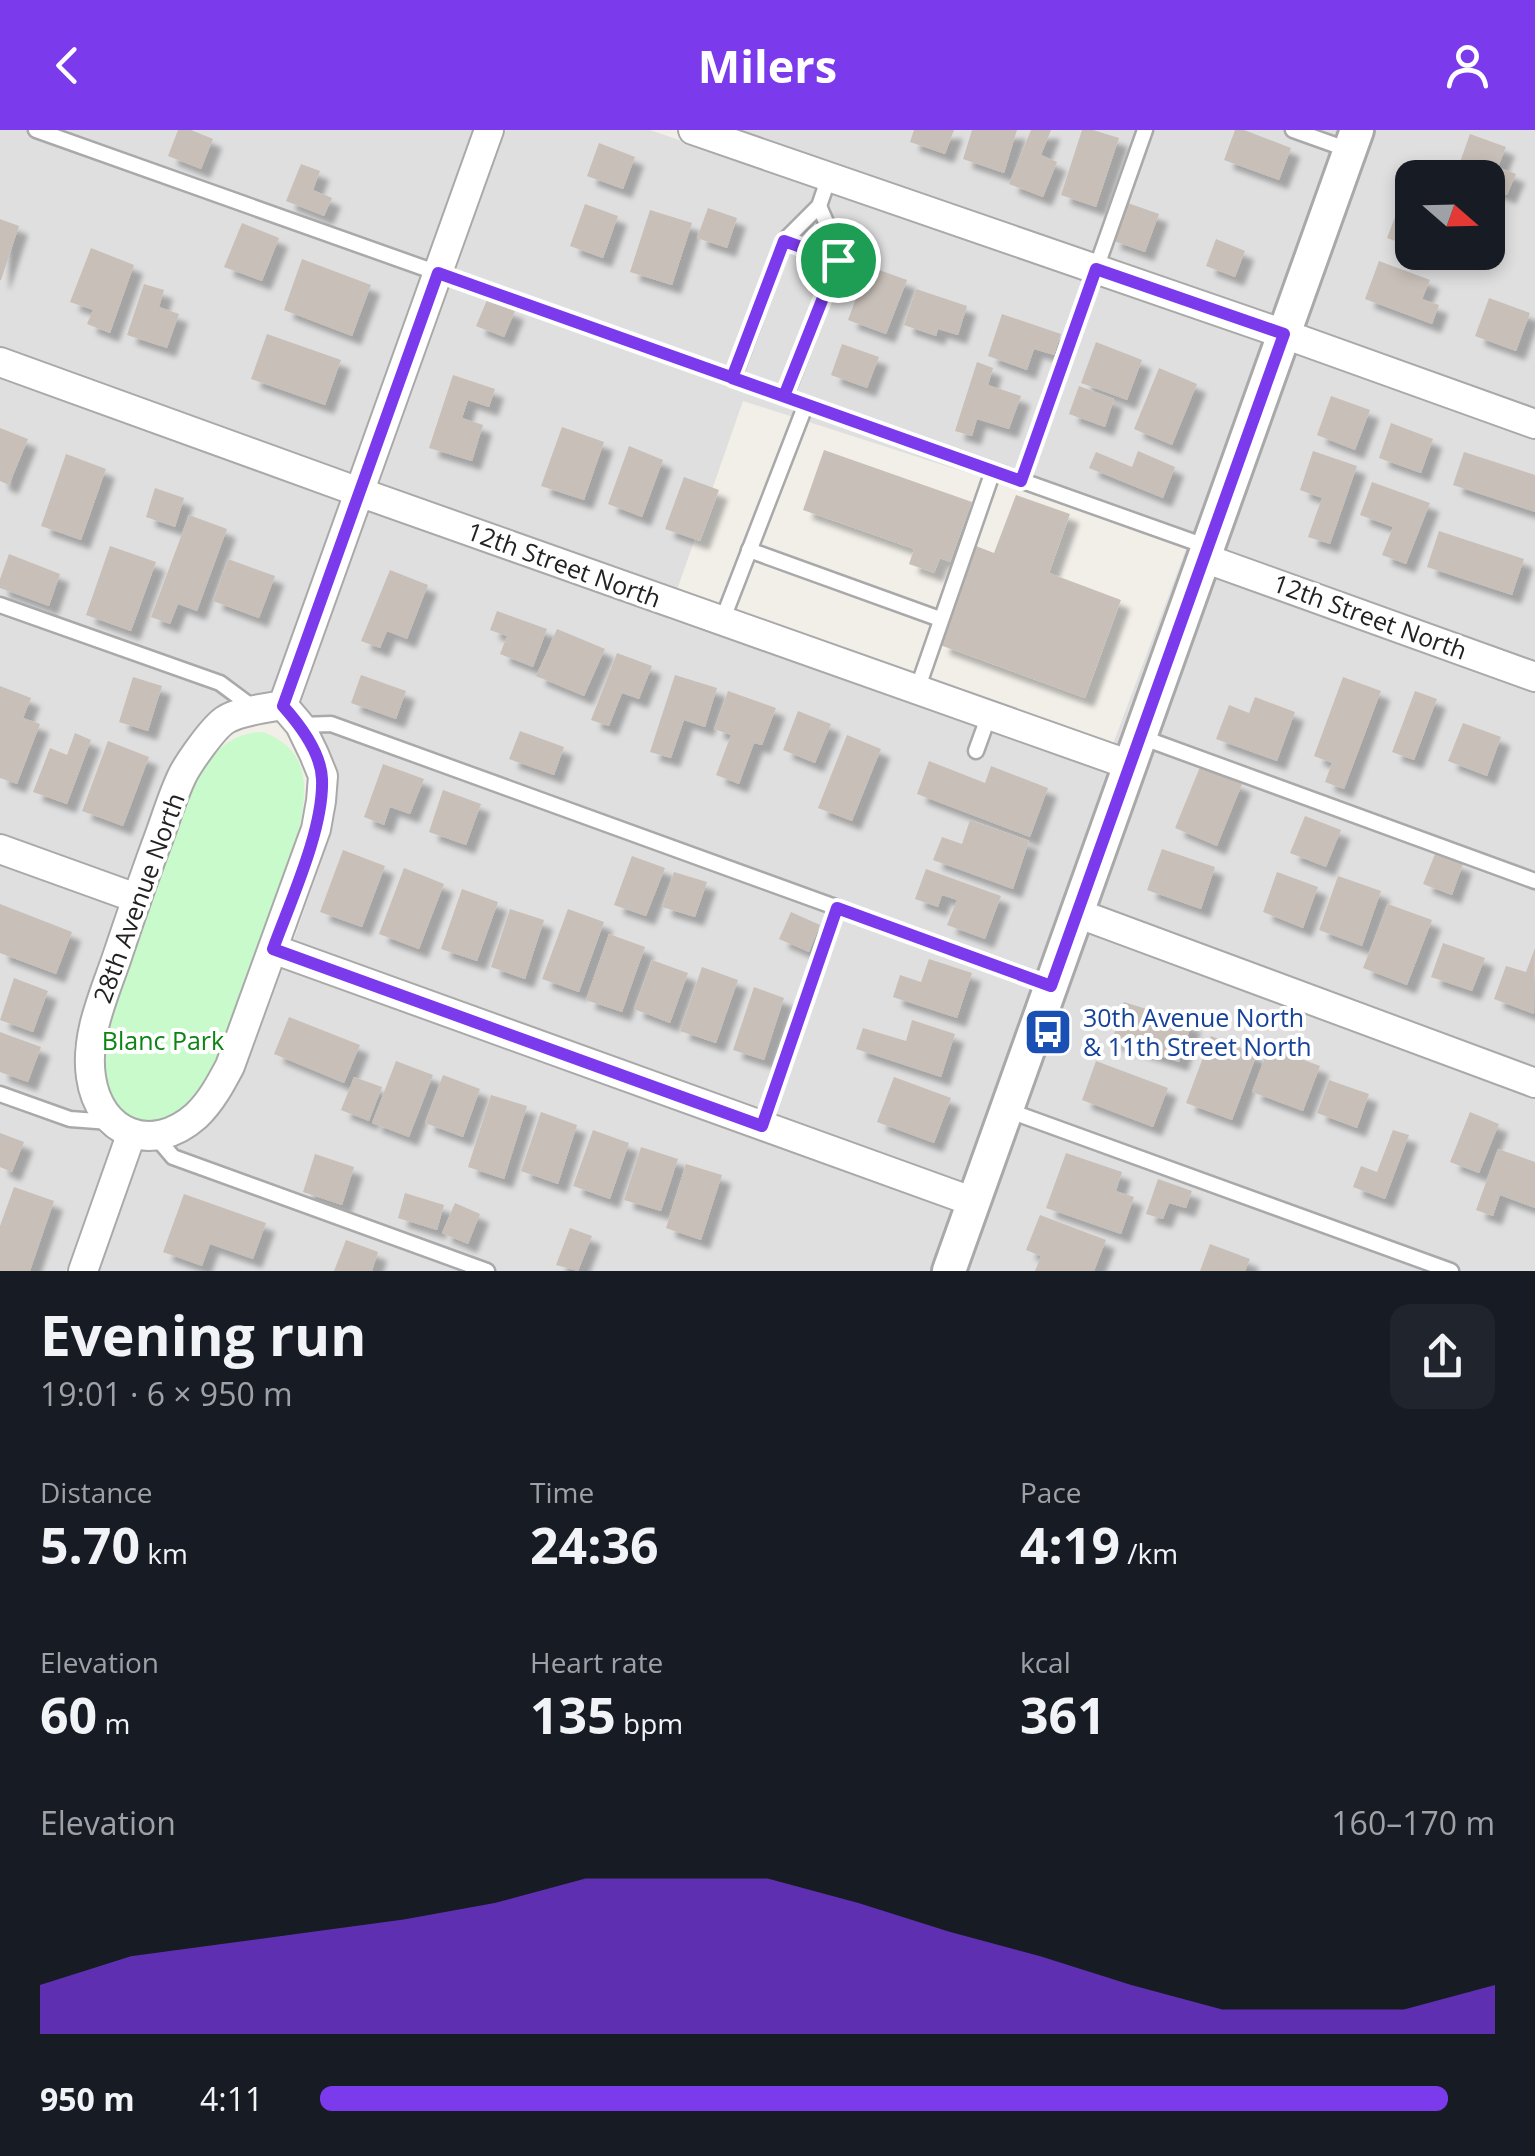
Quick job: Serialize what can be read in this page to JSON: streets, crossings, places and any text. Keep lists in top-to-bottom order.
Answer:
{
  "streets": {
    "street": ["12th Street North", "28th Avenue North"]
  },
  "parks": ["Blanc Park"],
  "places": {
    "bus stop": ["30th Avenue North & 11th Street North"]
  },
  "north": "right",
  "page": {
    "header": "Milers",
    "heading": ["Evening run", "19:01 · 6 × 950 m"],
    "stats": [
      ["Distance", "5.70 km"],
      ["Time", "24:36"],
      ["Pace", "4:19 /km"],
      ["Elevation", "60 m"],
      ["Heart rate", "135 bpm"],
      ["kcal", "361"]
    ],
    "chart": ["Elevation", "160–170 m"],
    "list": [
      {
        "name": "950 m",
        "note": "4:11"
      }
    ]
  }
}
